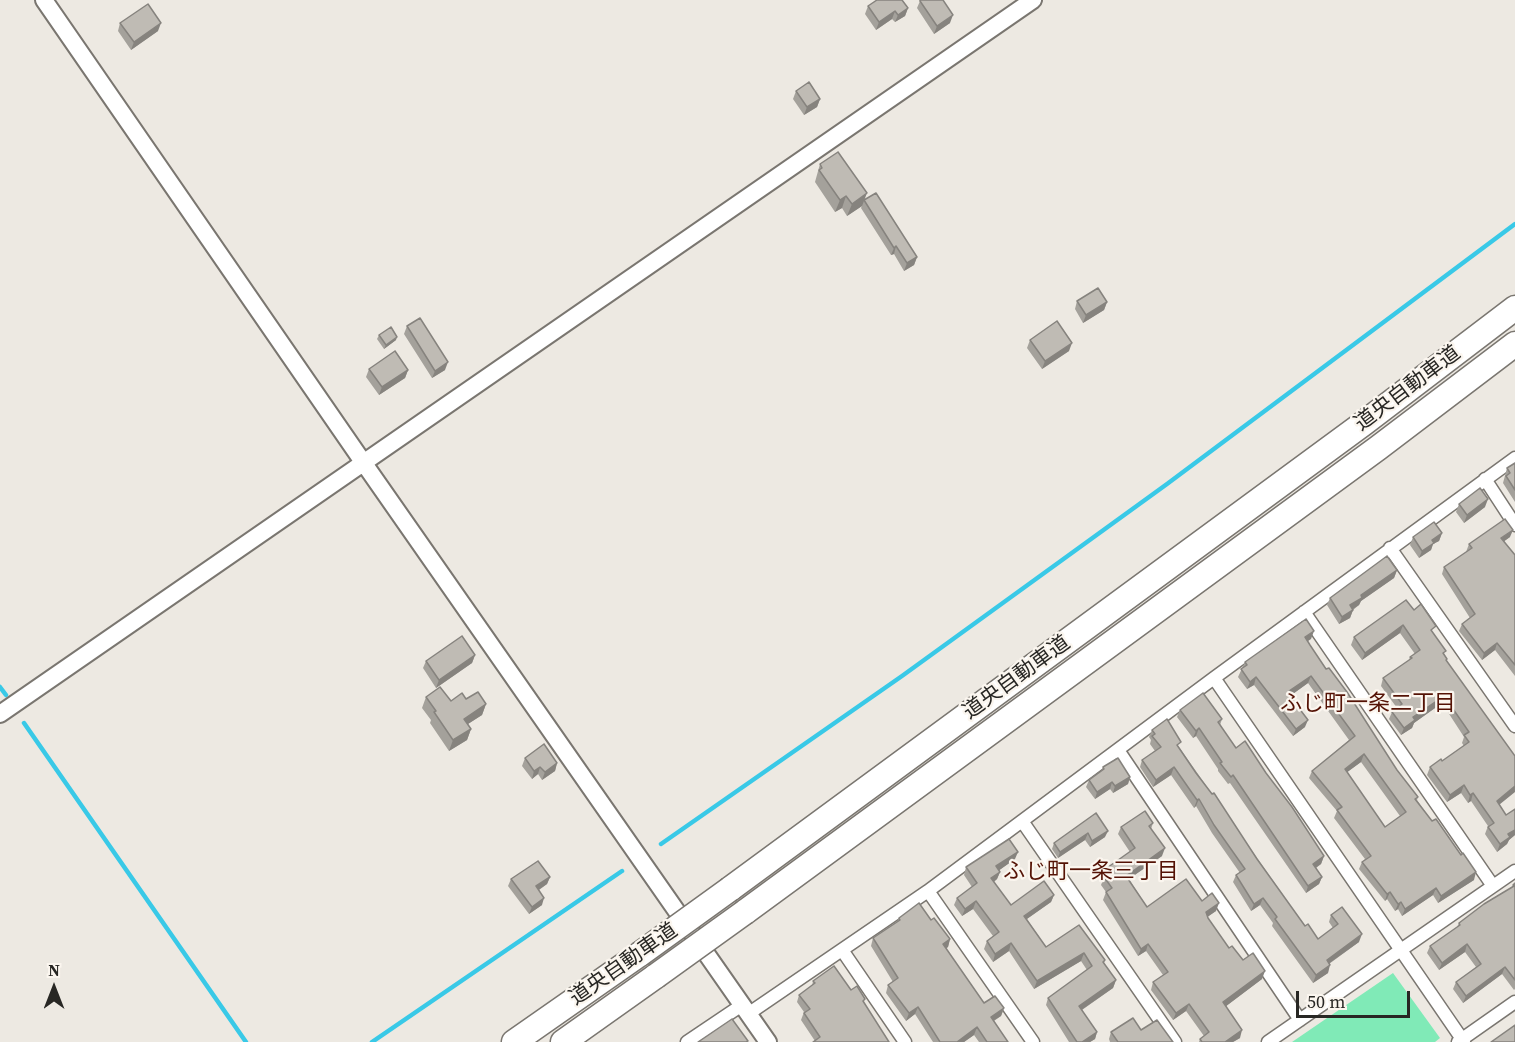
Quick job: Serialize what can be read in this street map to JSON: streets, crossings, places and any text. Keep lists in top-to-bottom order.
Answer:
{
  "streets": {
    "highway": ["道央自動車道"]
  },
  "districts": ["ふじ町一条二丁目", "ふじ町一条三丁目"],
  "scale_bar": "50 m",
  "north": "top"
}
